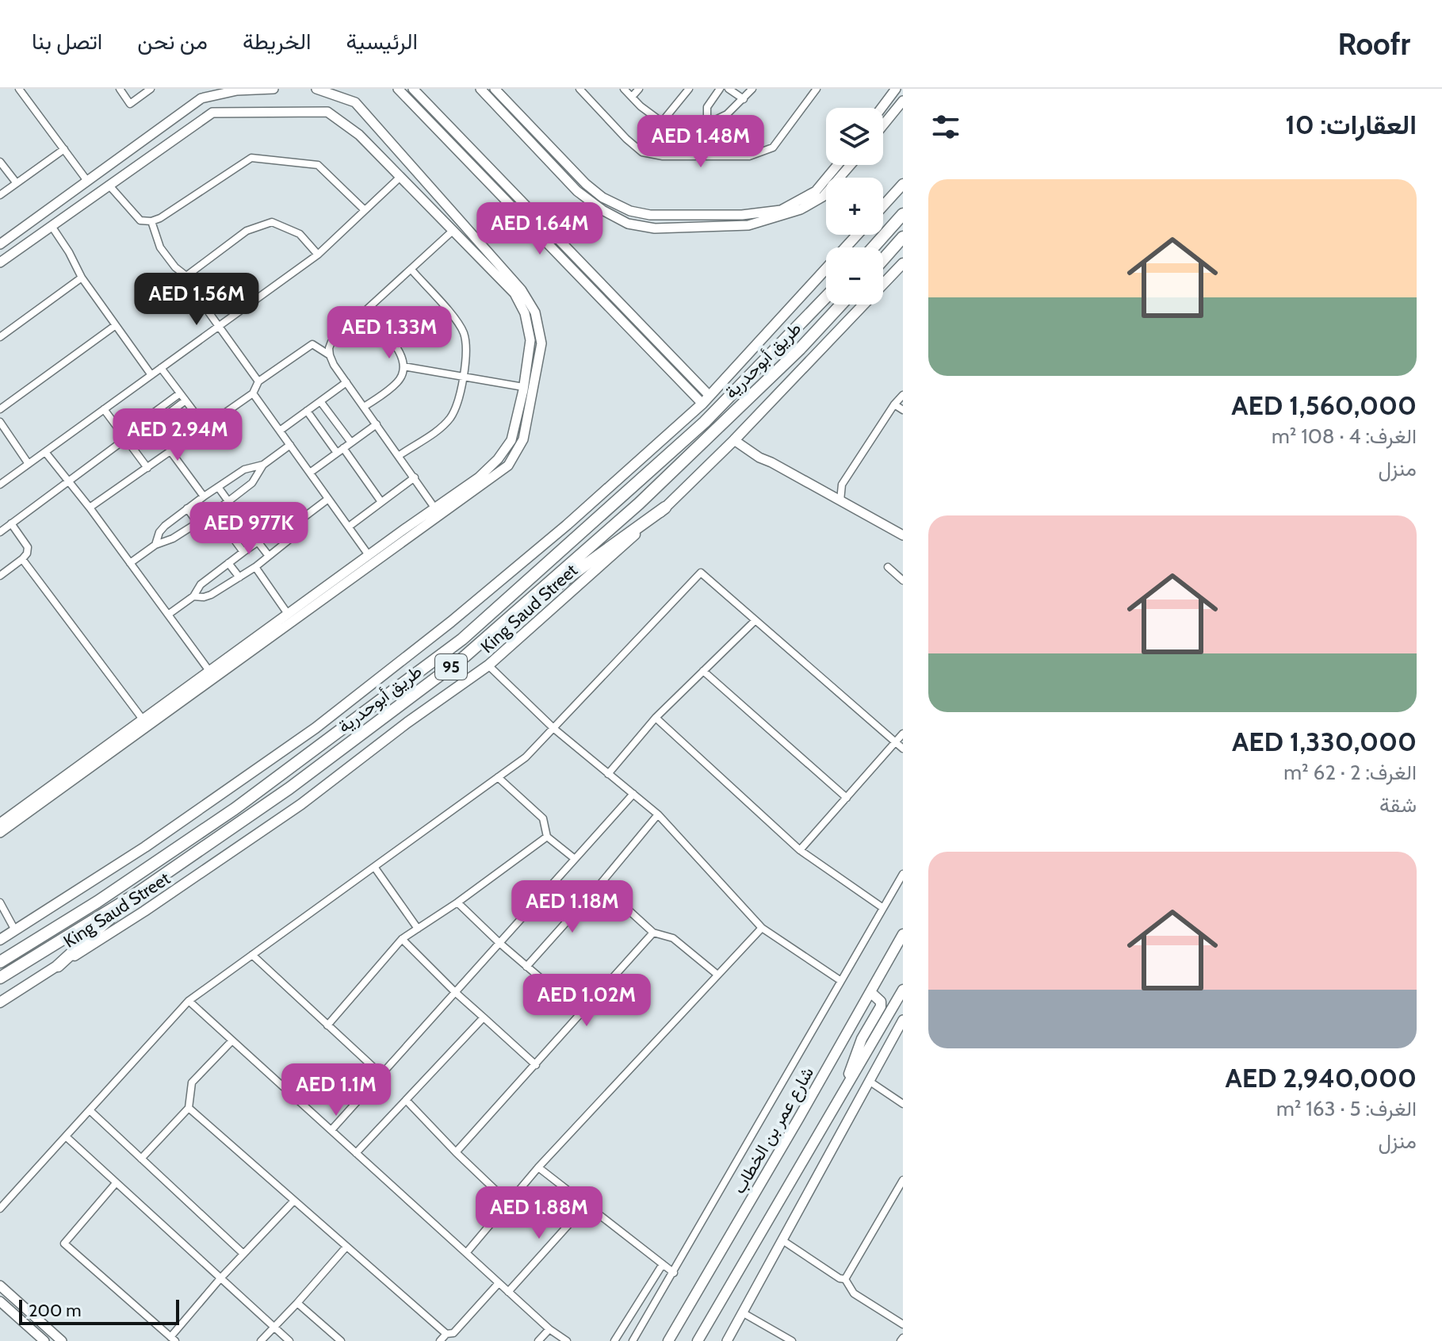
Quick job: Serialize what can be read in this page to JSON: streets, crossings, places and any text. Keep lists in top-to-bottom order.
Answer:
{
  "streets": {
    "highway": ["طريق أبوحدرية", "95"],
    "main road": ["King Saud Street", "شارع عمر بن الخطاب"]
  },
  "scale_bar": "200 m",
  "page": {
    "header": "Roofr",
    "nav": [
      "الرئيسية",
      "الخريطة",
      "من نحن",
      "اتصل بنا"
    ],
    "heading": "العقارات: 10",
    "map_buttons": ["+", "−"],
    "price": [
      "AED 1.48M",
      "AED 1.64M",
      "AED 1.56M",
      "AED 1.33M",
      "AED 2.94M",
      "AED 977K",
      "AED 1.18M",
      "AED 1.02M",
      "AED 1.1M",
      "AED 1.88M"
    ],
    "list": [
      {
        "name": "AED 1,560,000",
        "note": "الغرف: 4 · 108 m² · منزل"
      },
      {
        "name": "AED 1,330,000",
        "note": "الغرف: 2 · 62 m² · شقة"
      },
      {
        "name": "AED 2,940,000",
        "note": "الغرف: 5 · 163 m² · منزل"
      }
    ],
    "scale": "200 m"
  }
}
